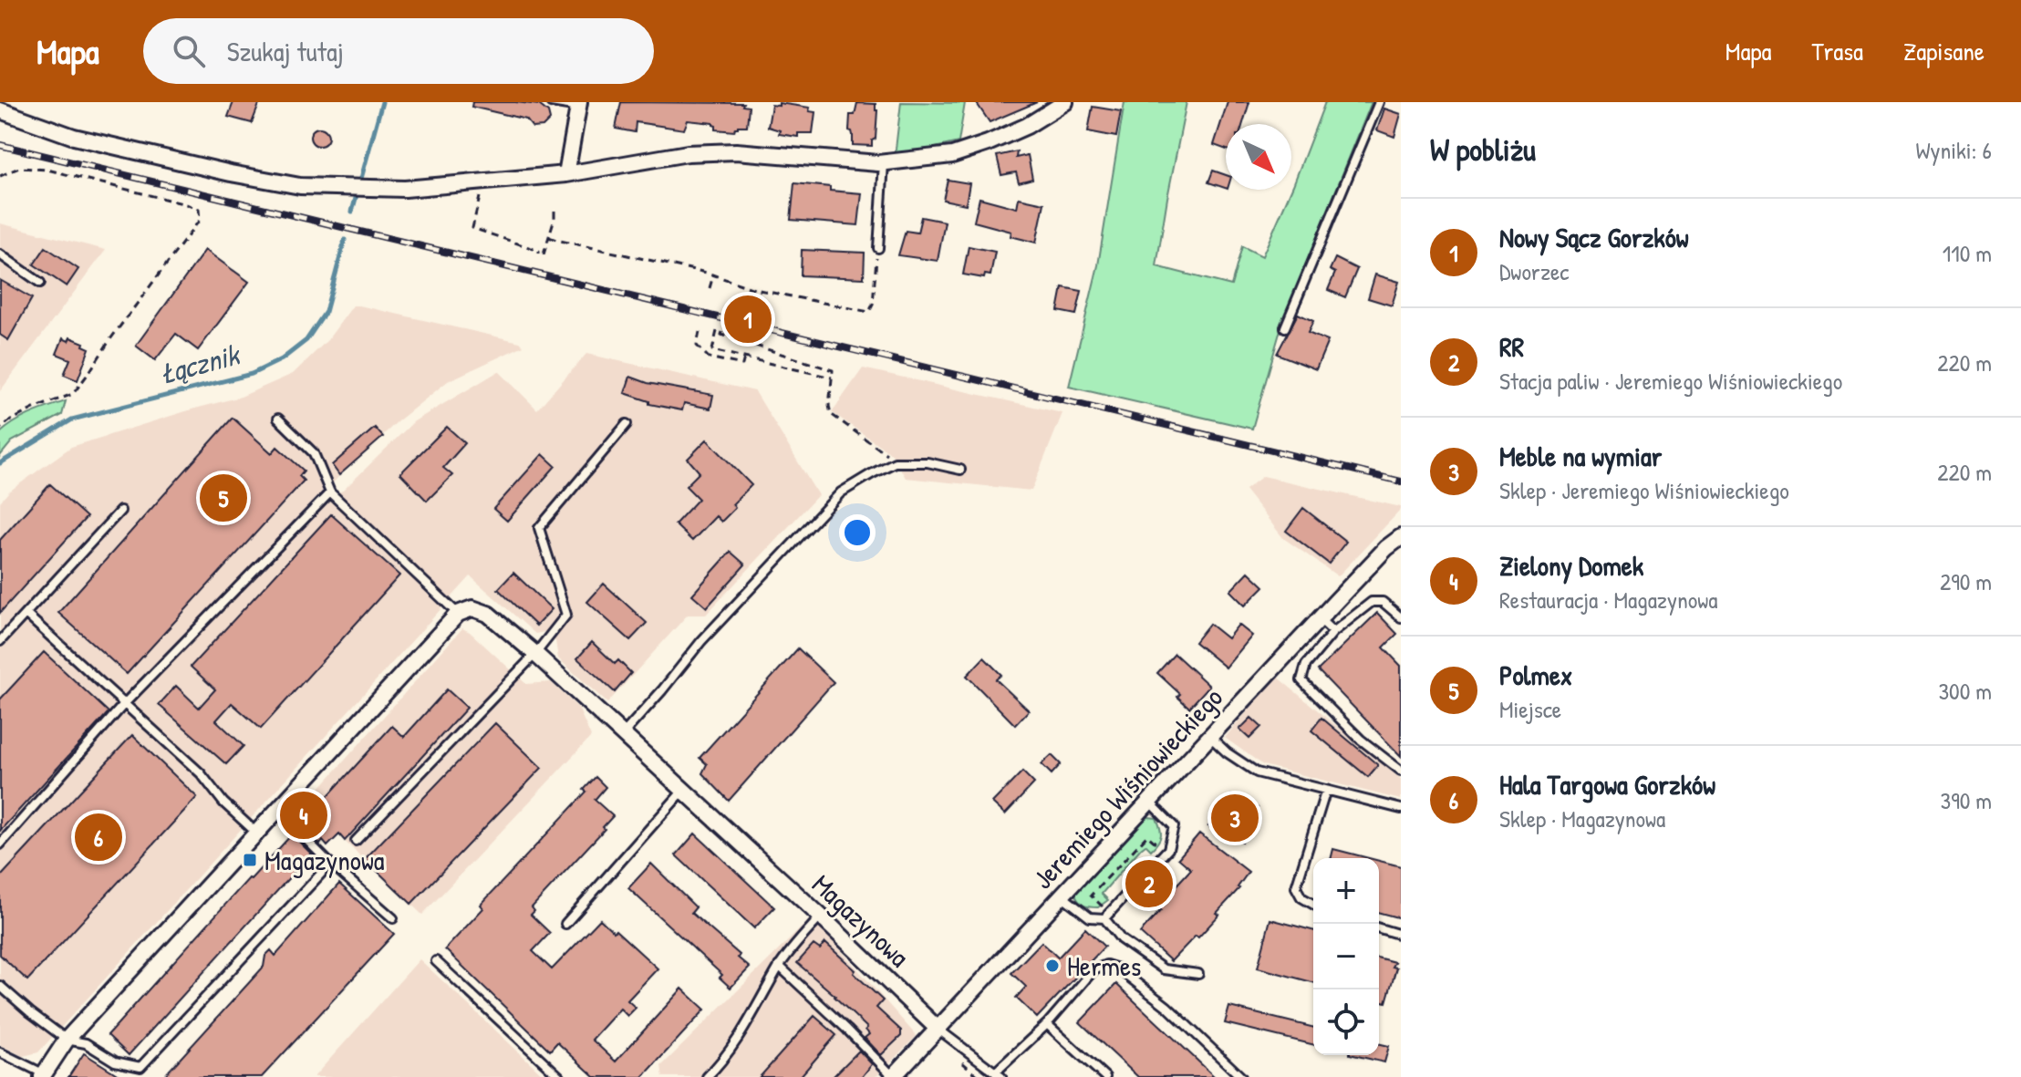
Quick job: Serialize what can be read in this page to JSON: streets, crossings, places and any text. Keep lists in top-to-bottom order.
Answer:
{
  "streets": {
    "street": ["Jeremiego Wiśniowieckiego", "Magazynowa"]
  },
  "crossings": [
    ["Jeremiego Wiśniowieckiego", "Magazynowa"]
  ],
  "water": ["Łącznik"],
  "places": {
    "transit": ["Magazynowa"],
    "other": ["Hermes"]
  },
  "north": "bottom right",
  "page": {
    "header": "Mapa",
    "search": "Szukaj tutaj",
    "nav": ["Mapa", "Trasa", "Zapisane"],
    "heading": ["W pobliżu", "Wyniki: 6"],
    "list": [
      {
        "mark": "1",
        "name": "Nowy Sącz Gorzków",
        "note": "Dworzec",
        "value": "110 m"
      },
      {
        "mark": "2",
        "name": "RR",
        "note": "Stacja paliw · Jeremiego Wiśniowieckiego",
        "value": "220 m"
      },
      {
        "mark": "3",
        "name": "Meble na wymiar",
        "note": "Sklep · Jeremiego Wiśniowieckiego",
        "value": "220 m"
      },
      {
        "mark": "4",
        "name": "Zielony Domek",
        "note": "Restauracja · Magazynowa",
        "value": "290 m"
      },
      {
        "mark": "5",
        "name": "Polmex",
        "note": "Miejsce",
        "value": "300 m"
      },
      {
        "mark": "6",
        "name": "Hala Targowa Gorzków",
        "note": "Sklep · Magazynowa",
        "value": "390 m"
      }
    ],
    "pins": [
      "1",
      "5",
      "4",
      "3",
      "6",
      "2"
    ],
    "map_buttons": ["+", "−"]
  }
}
